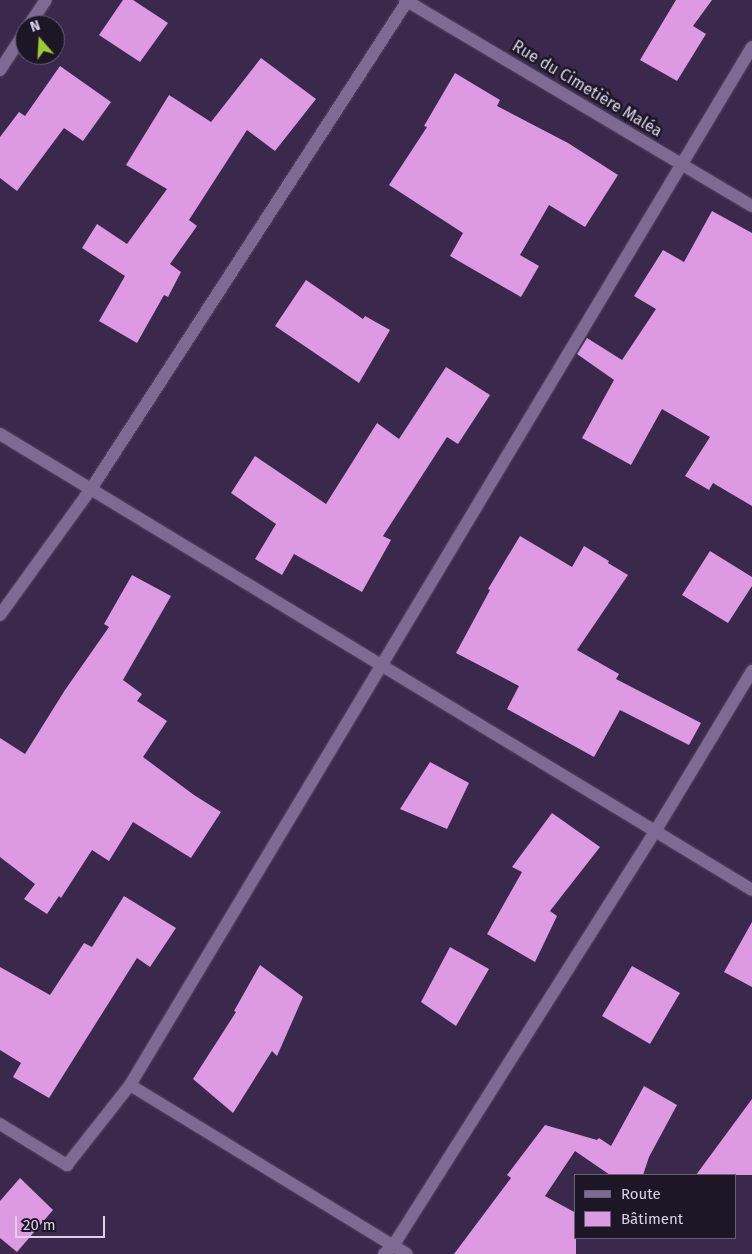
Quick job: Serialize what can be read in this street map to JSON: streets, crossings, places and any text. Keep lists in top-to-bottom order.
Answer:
{
  "streets": {
    "street": ["Rue du Cimetière Maléa"]
  },
  "legend": ["Route", "Bâtiment"],
  "scale_bar": "20 m",
  "north": "top"
}
